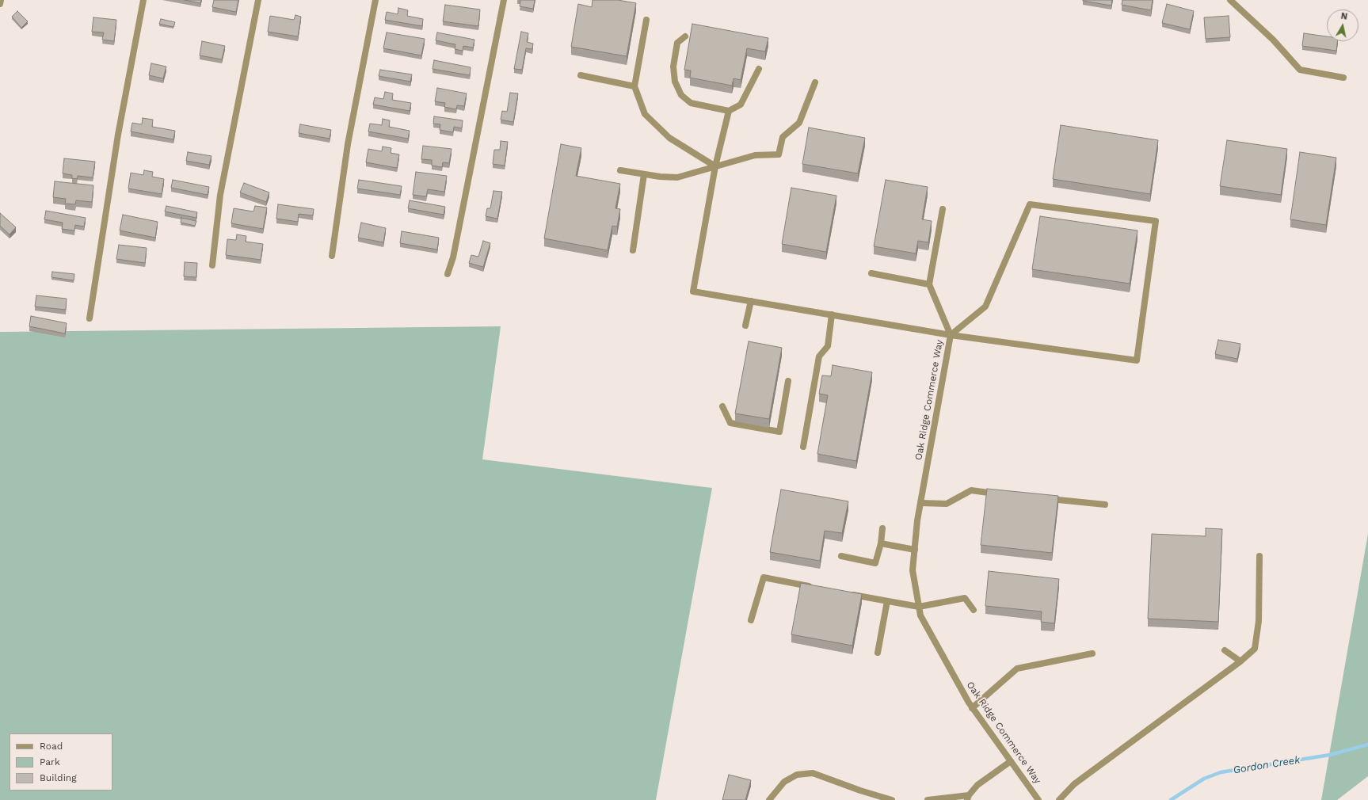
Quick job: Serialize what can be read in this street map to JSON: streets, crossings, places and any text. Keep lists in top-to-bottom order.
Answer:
{
  "streets": {
    "street": ["Oak Ridge Commerce Way"]
  },
  "water": ["Gordon Creek"],
  "legend": ["Road", "Park", "Building"],
  "north": "top"
}
